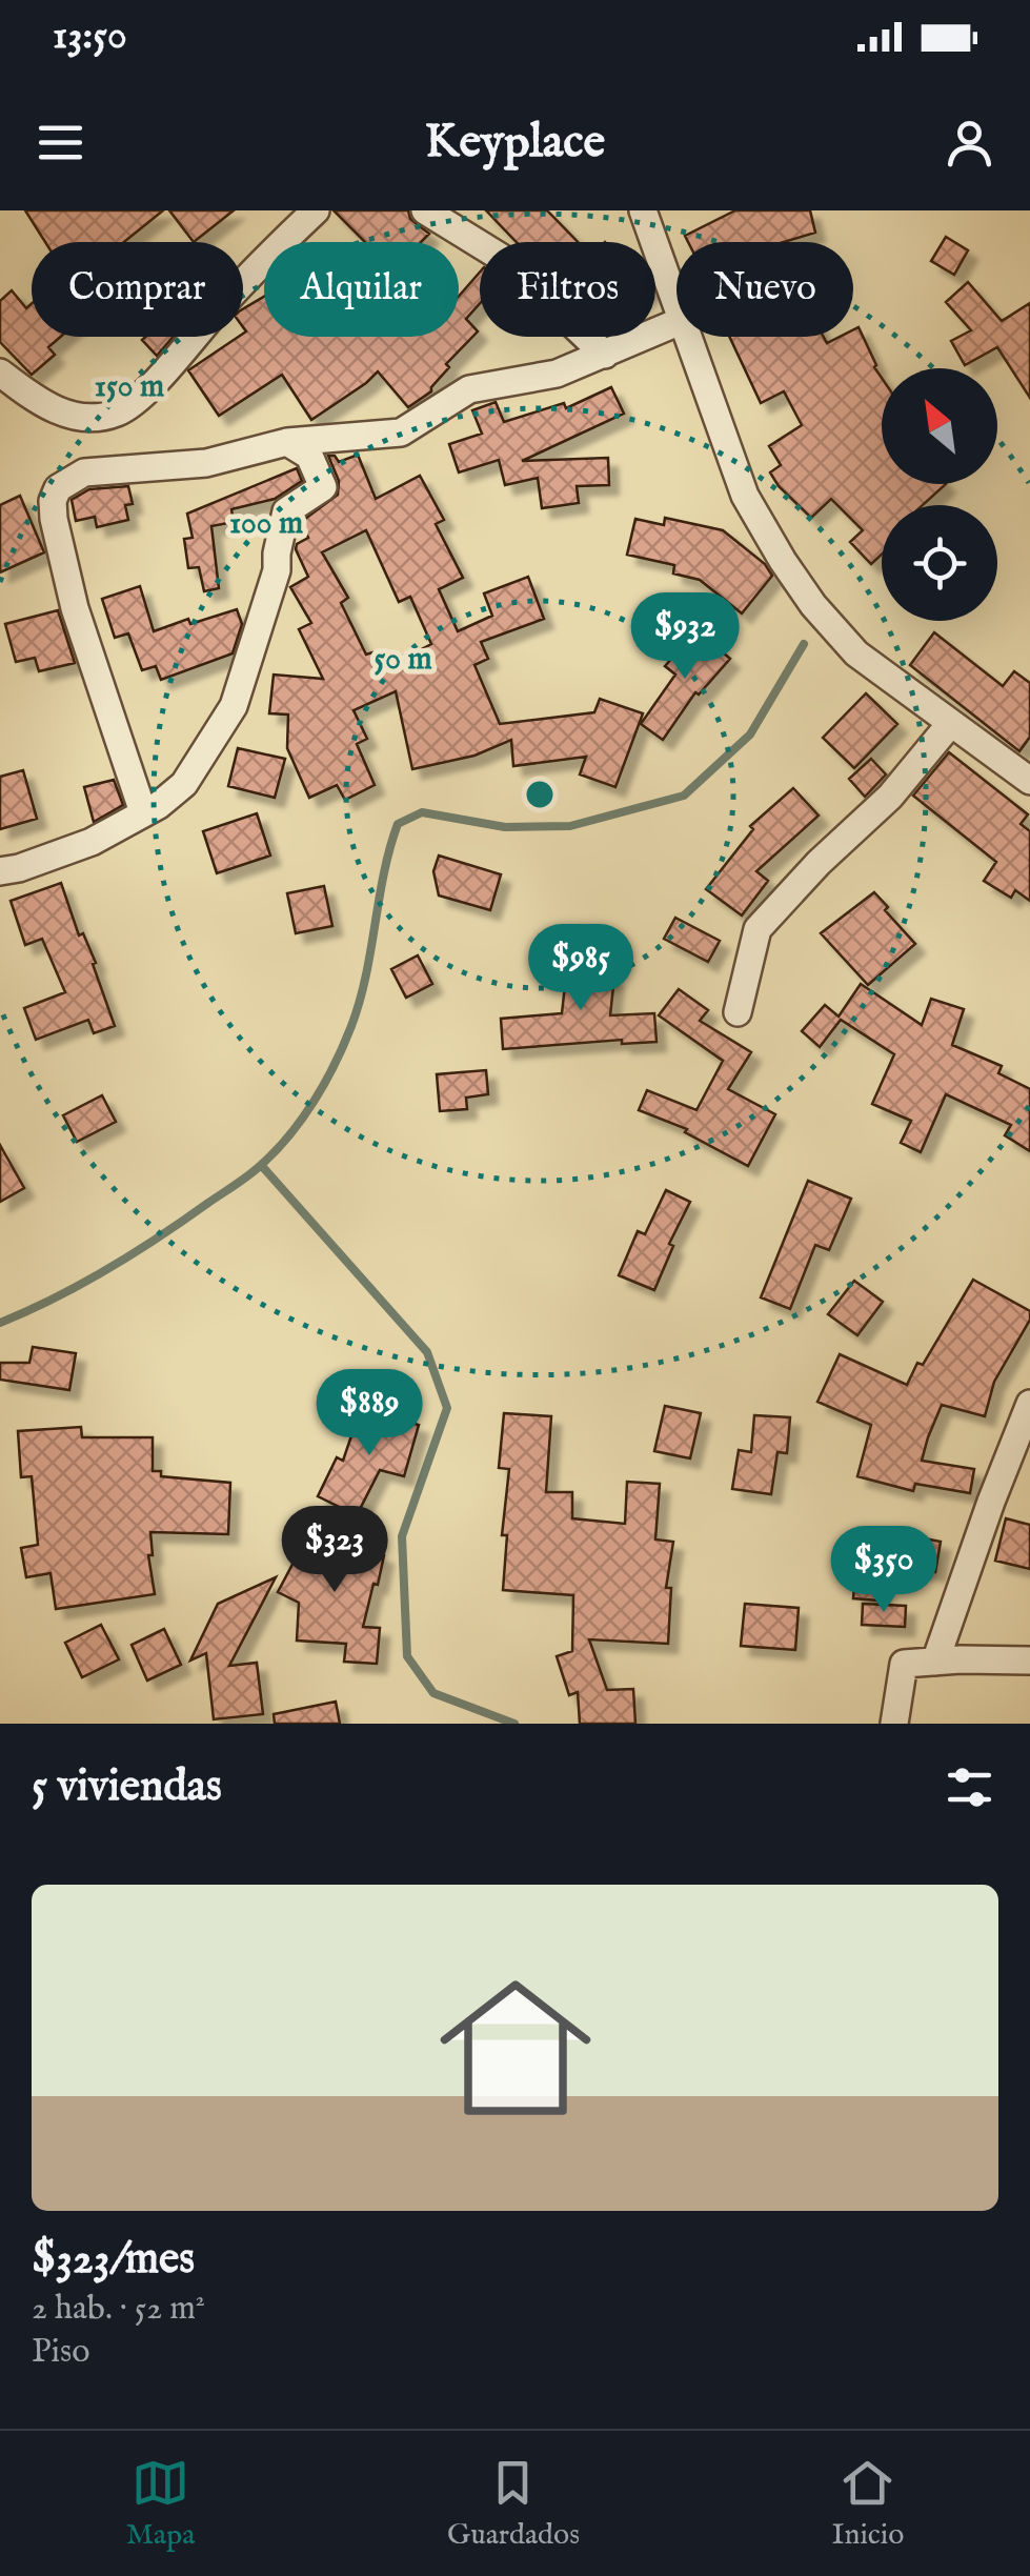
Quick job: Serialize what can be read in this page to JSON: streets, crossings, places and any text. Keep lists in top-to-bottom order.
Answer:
{
  "north": "top left",
  "page": {
    "status": "13:50",
    "header": "Keyplace",
    "chip": [
      "Comprar",
      "Alquilar",
      "Filtros",
      "Nuevo"
    ],
    "price": [
      "$932",
      "$985",
      "$889",
      "$323",
      "$350"
    ],
    "heading": "5 viviendas",
    "list": [
      {
        "name": "$323/mes",
        "note": "2 hab. · 52 m² · Piso"
      }
    ],
    "tabs": ["Mapa", "Guardados", "Inicio"]
  },
  "rings": ["150 m", "100 m", "50 m"]
}
